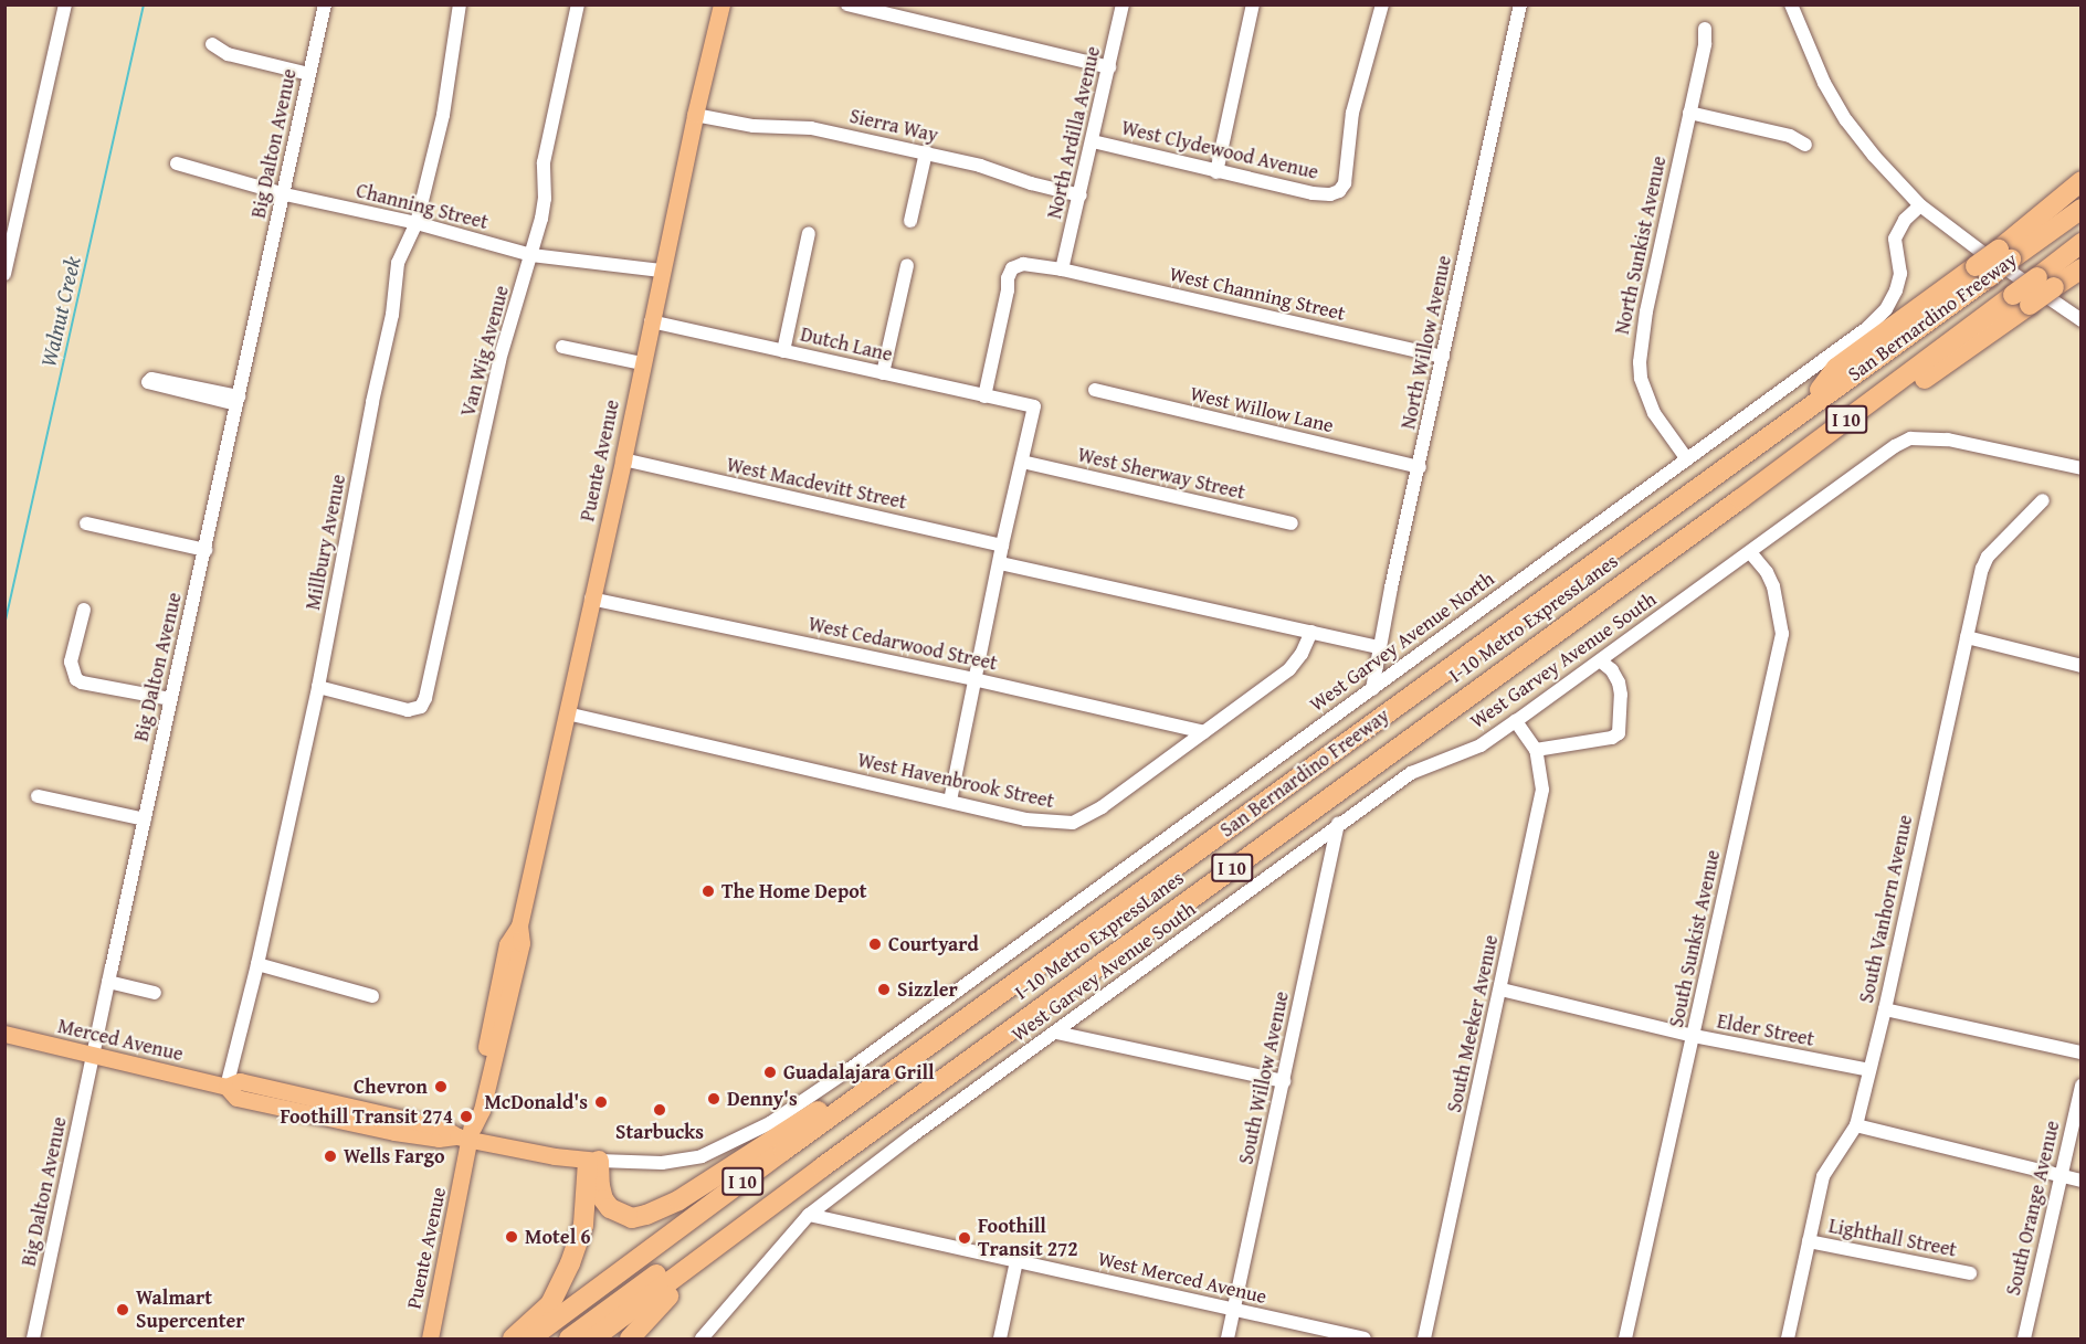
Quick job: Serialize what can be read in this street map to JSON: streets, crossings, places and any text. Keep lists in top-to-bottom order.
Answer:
{
  "streets": {
    "highway": ["San Bernardino Freeway", "I 10", "I-10 Metro ExpressLanes"],
    "main road": ["Puente Avenue", "Merced Avenue"],
    "street": [
      "Sierra Way",
      "North Ardilla Avenue",
      "Big Dalton Avenue",
      "West Clydewood Avenue",
      "Channing Street",
      "North Sunkist Avenue",
      "West Channing Street",
      "North Willow Avenue",
      "Dutch Lane",
      "Van Wig Avenue",
      "West Willow Lane",
      "West Sherway Street",
      "West Macdevitt Street",
      "Millbury Avenue",
      "West Garvey Avenue North",
      "West Cedarwood Street",
      "West Garvey Avenue South",
      "West Havenbrook Street",
      "South Vanhorn Avenue",
      "South Sunkist Avenue",
      "South Meeker Avenue",
      "Elder Street",
      "South Willow Avenue",
      "South Orange Avenue",
      "Lighthall Street",
      "West Merced Avenue"
    ]
  },
  "crossings": [
    ["Sierra Way", "North Ardilla Avenue"],
    ["Sierra Way", "Puente Avenue"],
    ["North Ardilla Avenue", "West Clydewood Avenue"],
    ["North Ardilla Avenue", "West Channing Street"],
    ["Big Dalton Avenue", "Channing Street"],
    ["Big Dalton Avenue", "Merced Avenue"],
    ["Channing Street", "Van Wig Avenue"],
    ["Channing Street", "Puente Avenue"],
    ["Channing Street", "Millbury Avenue"],
    ["North Sunkist Avenue", "West Garvey Avenue North"],
    ["West Channing Street", "North Willow Avenue"],
    ["San Bernardino Freeway", "I-10 Metro ExpressLanes"],
    ["North Willow Avenue", "West Willow Lane"],
    ["North Willow Avenue", "West Garvey Avenue North"],
    ["Dutch Lane", "Puente Avenue"],
    ["Dutch Lane", "West Sherway Street"],
    ["Van Wig Avenue", "Millbury Avenue"],
    ["Puente Avenue", "West Macdevitt Street"],
    ["Puente Avenue", "West Cedarwood Street"],
    ["Puente Avenue", "West Havenbrook Street"],
    ["Puente Avenue", "Merced Avenue"],
    ["Millbury Avenue", "Merced Avenue"],
    ["West Garvey Avenue North", "Merced Avenue"],
    ["West Cedarwood Street", "West Havenbrook Street"],
    ["West Garvey Avenue South", "South Sunkist Avenue"],
    ["West Garvey Avenue South", "South Meeker Avenue"],
    ["West Garvey Avenue South", "South Willow Avenue"],
    ["West Garvey Avenue South", "West Merced Avenue"],
    ["South Vanhorn Avenue", "Elder Street"],
    ["South Vanhorn Avenue", "Lighthall Street"],
    ["South Sunkist Avenue", "Elder Street"],
    ["South Meeker Avenue", "Elder Street"],
    ["South Willow Avenue", "West Merced Avenue"]
  ],
  "water": ["Walnut Creek"],
  "places": [
    "The Home Depot",
    "Courtyard",
    "Sizzler",
    "Guadalajara Grill",
    "Chevron",
    "Denny's",
    "McDonald's",
    "Starbucks",
    "Foothill Transit 274",
    "Wells Fargo",
    "Motel 6",
    "Foothill Transit 272",
    "Walmart Supercenter"
  ]
}
